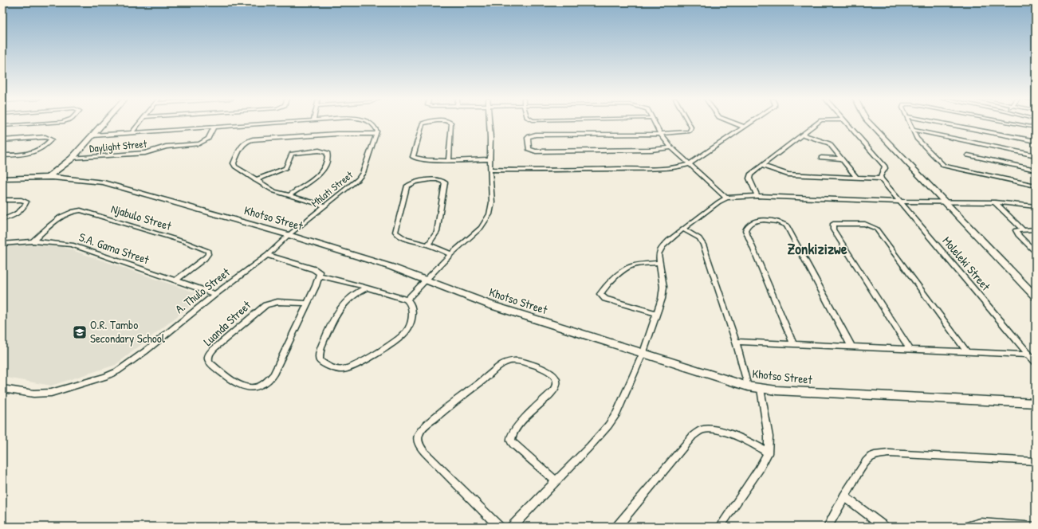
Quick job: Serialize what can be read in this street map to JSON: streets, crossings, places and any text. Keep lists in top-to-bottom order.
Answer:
{
  "streets": {
    "street": [
      "Daylight Street",
      "Mhlati Street",
      "Njabulo Street",
      "Khotso Street",
      "S.A. Gama Street",
      "Moleleki Street",
      "A. Thulo Street",
      "Luanda Street"
    ]
  },
  "crossings": [
    ["Mhlati Street", "Khotso Street"],
    ["Mhlati Street", "A. Thulo Street"],
    ["Njabulo Street", "S.A. Gama Street"],
    ["Khotso Street", "A. Thulo Street"],
    ["S.A. Gama Street", "A. Thulo Street"]
  ],
  "districts": ["Zonkizizwe"],
  "places": {
    "school or university": ["O.R. Tambo Secondary School"]
  }
}
